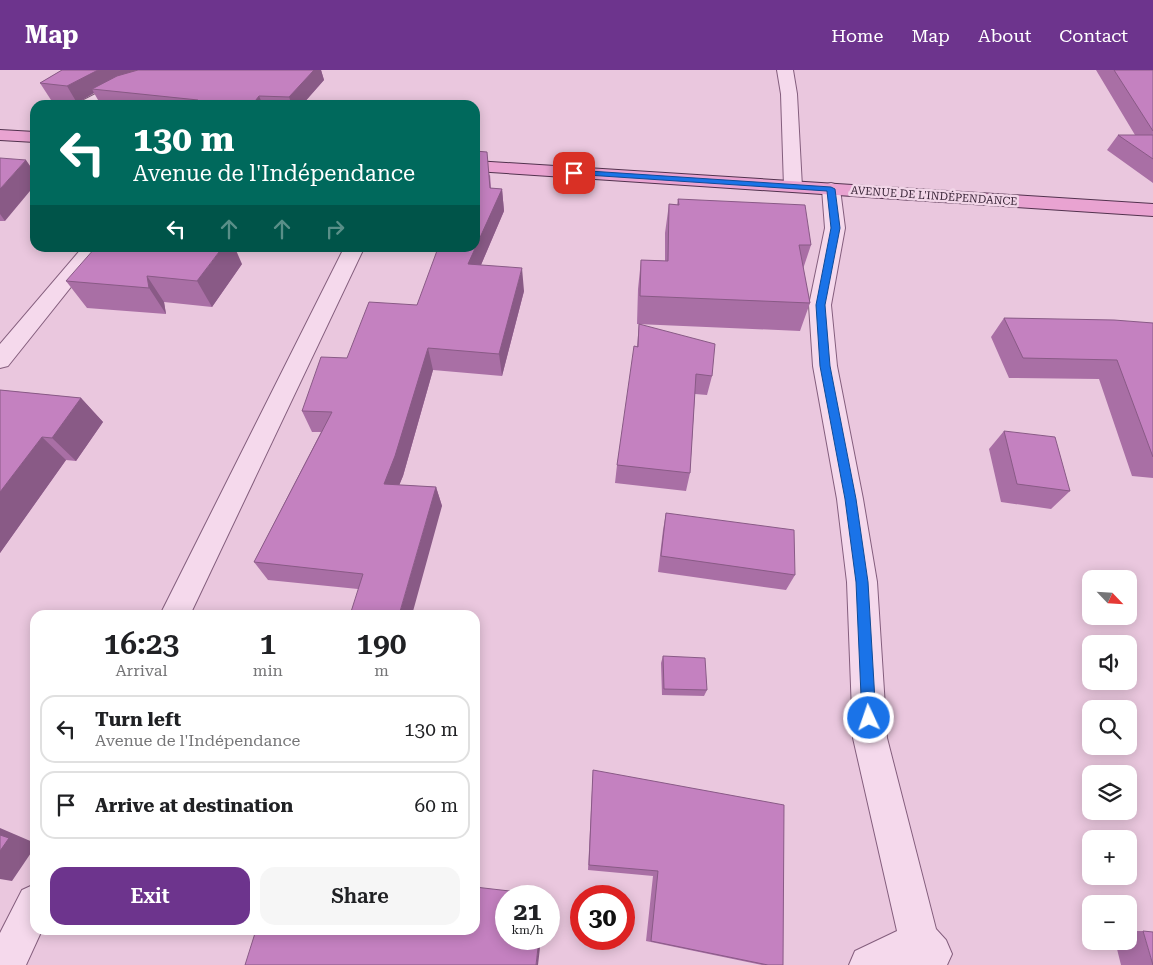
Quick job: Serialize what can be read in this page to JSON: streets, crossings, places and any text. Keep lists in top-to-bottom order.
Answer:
{
  "streets": {
    "main road": ["AVENUE DE L'INDÉPENDANCE"]
  },
  "north": "bottom right",
  "page": {
    "header": "Map",
    "nav": [
      "Home",
      "Map",
      "About",
      "Contact"
    ],
    "turn": ["130 m", "Avenue de l'Indépendance"],
    "map_buttons": ["+", "−"],
    "eta": [
      "16:23",
      "Arrival",
      "1",
      "min",
      "190",
      "m"
    ],
    "list": [
      {
        "name": "Turn left",
        "note": "Avenue de l'Indépendance",
        "value": "130 m"
      },
      {
        "name": "Arrive at destination",
        "value": "60 m"
      }
    ],
    "buttons": ["Exit", "Share"],
    "speed": "21 km/h",
    "limit": "30"
  }
}
